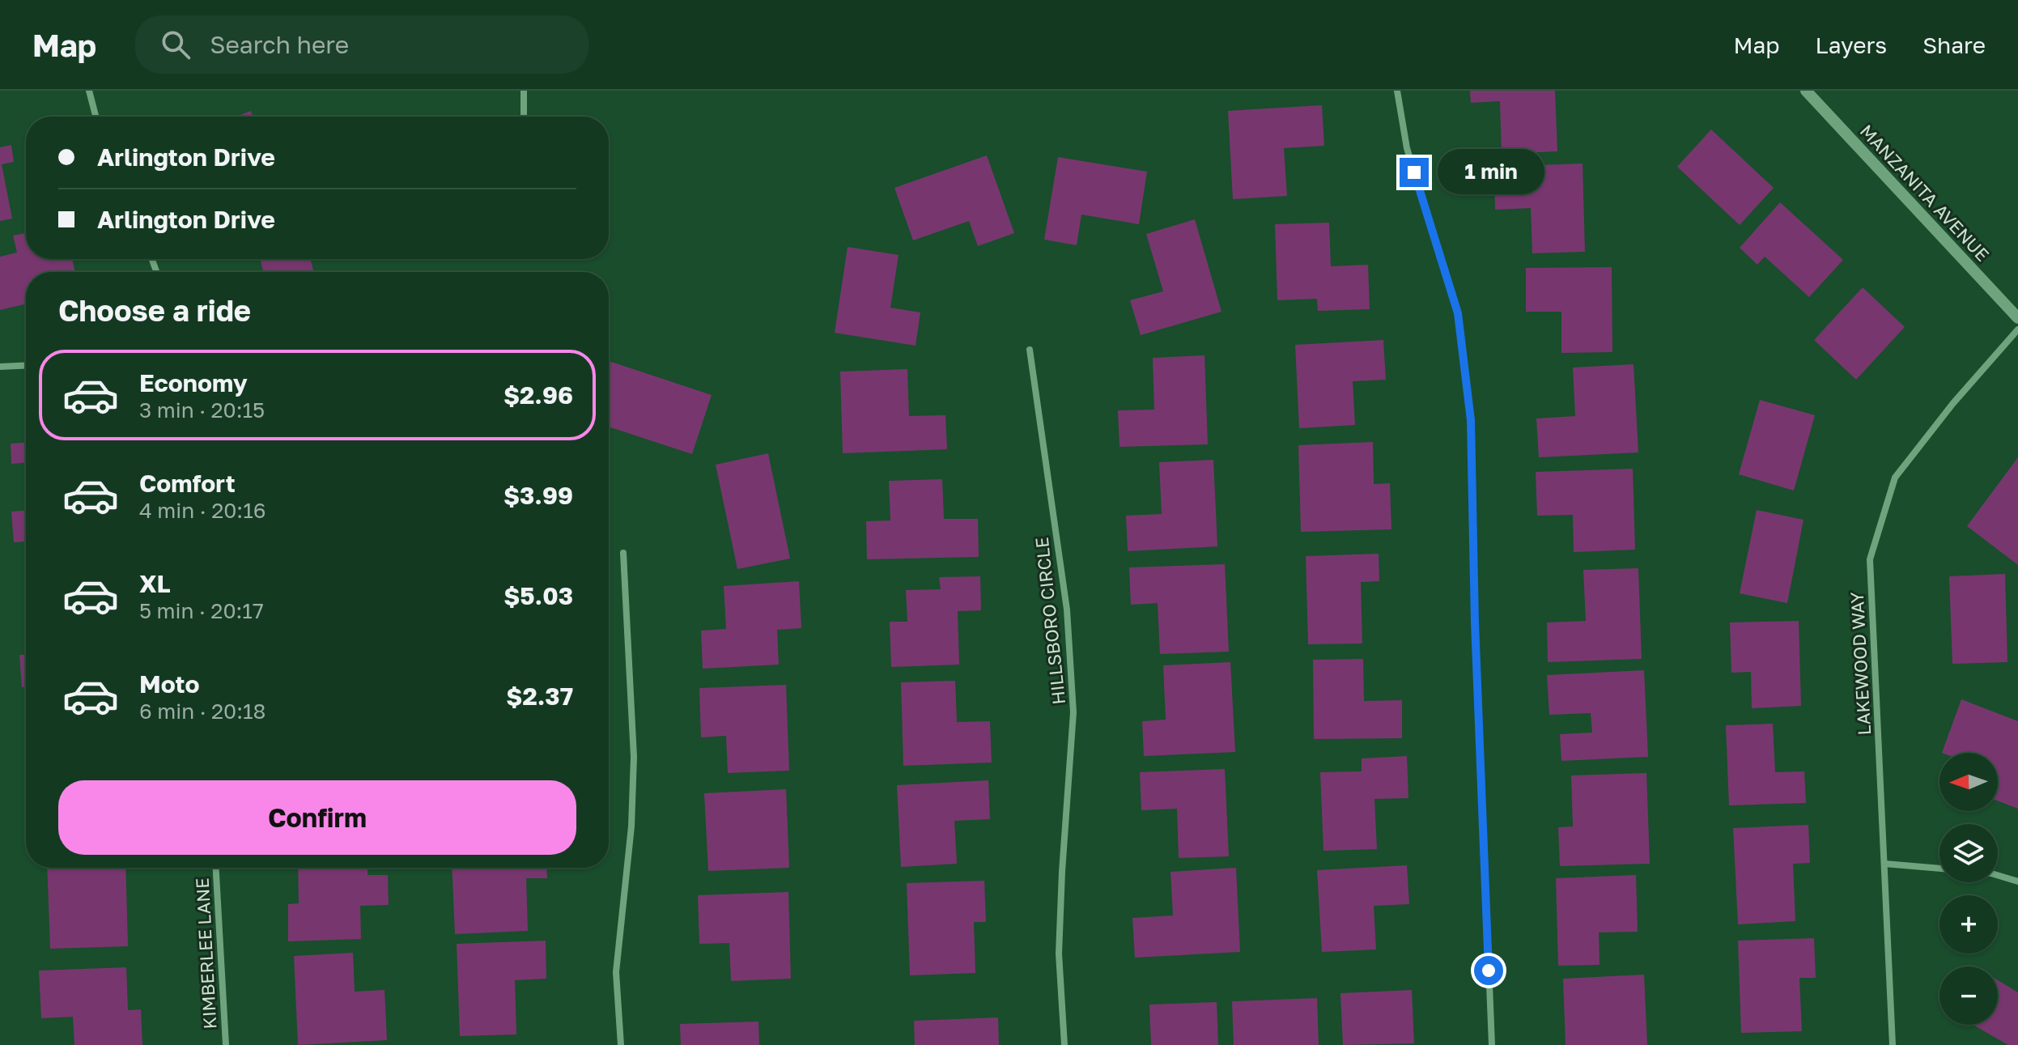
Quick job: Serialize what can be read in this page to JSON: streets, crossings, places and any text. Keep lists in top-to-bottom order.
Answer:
{
  "streets": {
    "street": [
      "MANZANITA AVENUE",
      "HILLSBORO CIRCLE",
      "LAKEWOOD WAY",
      "KIMBERLEE LANE"
    ]
  },
  "north": "left",
  "page": {
    "header": "Map",
    "search": "Search here",
    "nav": ["Map", "Layers", "Share"],
    "banner": ["Arlington Drive", "Arlington Drive"],
    "bubble": "1 min",
    "heading": "Choose a ride",
    "list": [
      {
        "name": "Economy",
        "note": "3 min · 20:15",
        "value": "$2.96"
      },
      {
        "name": "Comfort",
        "note": "4 min · 20:16",
        "value": "$3.99"
      },
      {
        "name": "XL",
        "note": "5 min · 20:17",
        "value": "$5.03"
      },
      {
        "name": "Moto",
        "note": "6 min · 20:18",
        "value": "$2.37"
      }
    ],
    "map_buttons": ["+", "−"],
    "buttons": "Confirm"
  }
}
